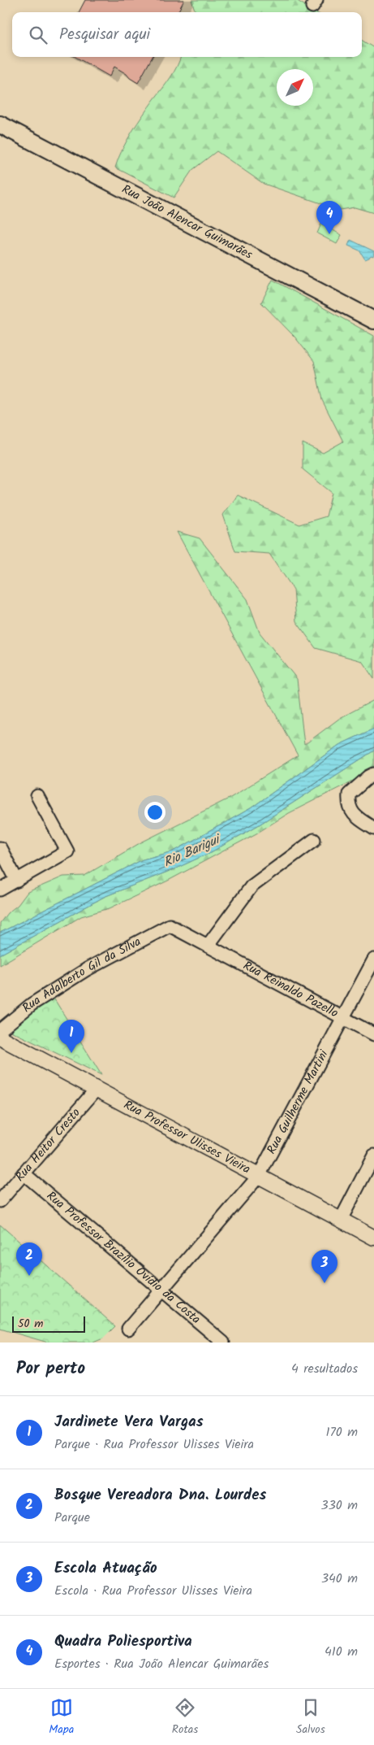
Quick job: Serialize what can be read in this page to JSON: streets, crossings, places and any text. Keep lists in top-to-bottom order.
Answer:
{
  "streets": {
    "main road": ["Rua João Alencar Guimarães"],
    "street": [
      "Rua Adalberto Gil da Silva",
      "Rua Reinaldo Pazello",
      "Rua Guilherme Martini",
      "Rua Professor Ulisses Vieira",
      "Rua Heitor Cresto",
      "Rua Professor Brazílio Ovídio da Costa"
    ]
  },
  "crossings": [
    ["Rua Adalberto Gil da Silva", "Rua Reinaldo Pazello"],
    ["Rua Reinaldo Pazello", "Rua Guilherme Martini"],
    ["Rua Guilherme Martini", "Rua Professor Ulisses Vieira"],
    ["Rua Guilherme Martini", "Rua Professor Brazílio Ovídio da Costa"],
    ["Rua Professor Ulisses Vieira", "Rua Heitor Cresto"],
    ["Rua Heitor Cresto", "Rua Professor Brazílio Ovídio da Costa"]
  ],
  "water": ["Rio Barigui"],
  "scale_bar": "50 m",
  "north": "top right",
  "page": {
    "search": "Pesquisar aqui",
    "pins": [
      "4",
      "1",
      "2",
      "3"
    ],
    "scale": "50 m",
    "heading": ["Por perto", "4 resultados"],
    "list": [
      {
        "mark": "1",
        "name": "Jardinete Vera Vargas",
        "note": "Parque · Rua Professor Ulisses Vieira",
        "value": "170 m"
      },
      {
        "mark": "2",
        "name": "Bosque Vereadora Dna. Lourdes",
        "note": "Parque",
        "value": "330 m"
      },
      {
        "mark": "3",
        "name": "Escola Atuação",
        "note": "Escola · Rua Professor Ulisses Vieira",
        "value": "340 m"
      },
      {
        "mark": "4",
        "name": "Quadra Poliesportiva",
        "note": "Esportes · Rua João Alencar Guimarães",
        "value": "410 m"
      }
    ],
    "nav": ["Mapa", "Rotas", "Salvos"]
  }
}
